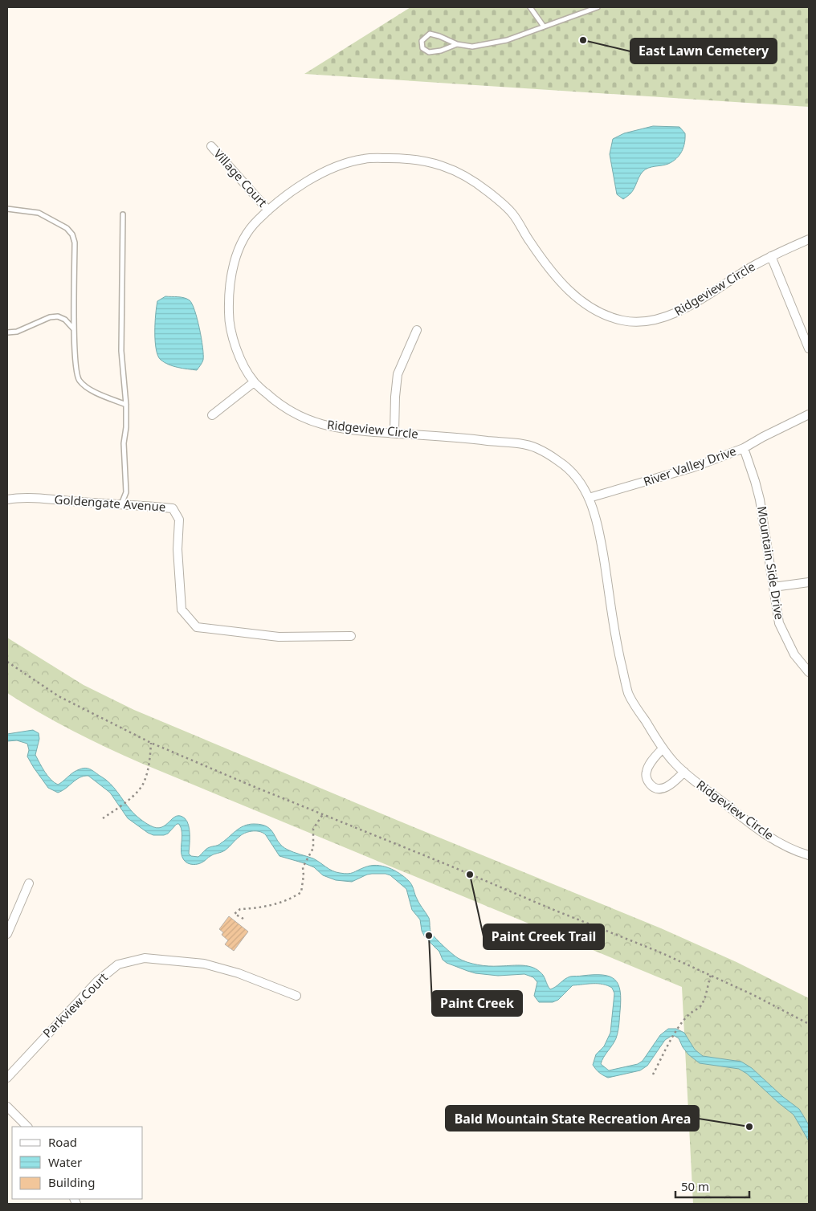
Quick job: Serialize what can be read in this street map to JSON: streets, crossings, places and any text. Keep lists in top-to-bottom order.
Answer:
{
  "streets": {
    "street": [
      "Village Court",
      "Ridgeview Circle",
      "River Valley Drive",
      "Goldengate Avenue",
      "Mountain Side Drive",
      "Parkview Court"
    ]
  },
  "crossings": [
    ["Village Court", "Ridgeview Circle"],
    ["Ridgeview Circle", "River Valley Drive"],
    ["River Valley Drive", "Mountain Side Drive"]
  ],
  "places": [
    "East Lawn Cemetery",
    "Paint Creek Trail",
    "Paint Creek",
    "Bald Mountain State Recreation Area"
  ],
  "legend": ["Road", "Water", "Building"],
  "scale_bar": "50 m"
}
